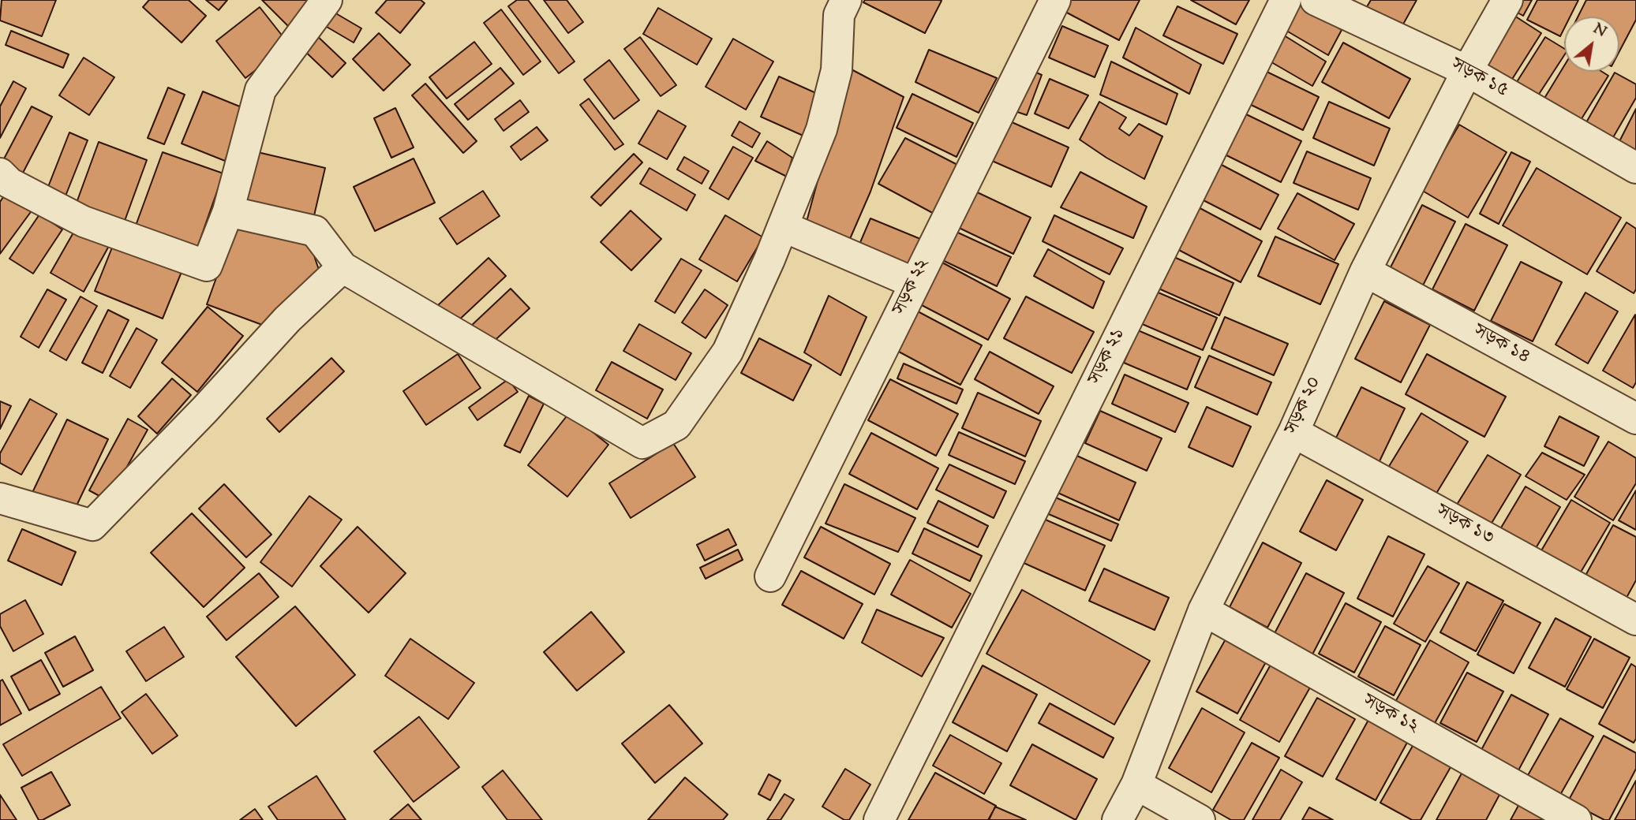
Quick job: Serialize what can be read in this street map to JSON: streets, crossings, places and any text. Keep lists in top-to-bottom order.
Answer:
{
  "streets": {
    "street": [
      "সড়ক ১৫",
      "সড়ক ২২",
      "সড়ক ১৪",
      "সড়ক ২১",
      "সড়ক ২০",
      "সড়ক ১৩",
      "সড়ক ১২"
    ]
  },
  "crossings": [
    ["সড়ক ১৫", "সড়ক ২০"],
    ["সড়ক ১৪", "সড়ক ২০"],
    ["সড়ক ২০", "সড়ক ১৩"],
    ["সড়ক ২০", "সড়ক ১২"]
  ],
  "north": "top right"
}
